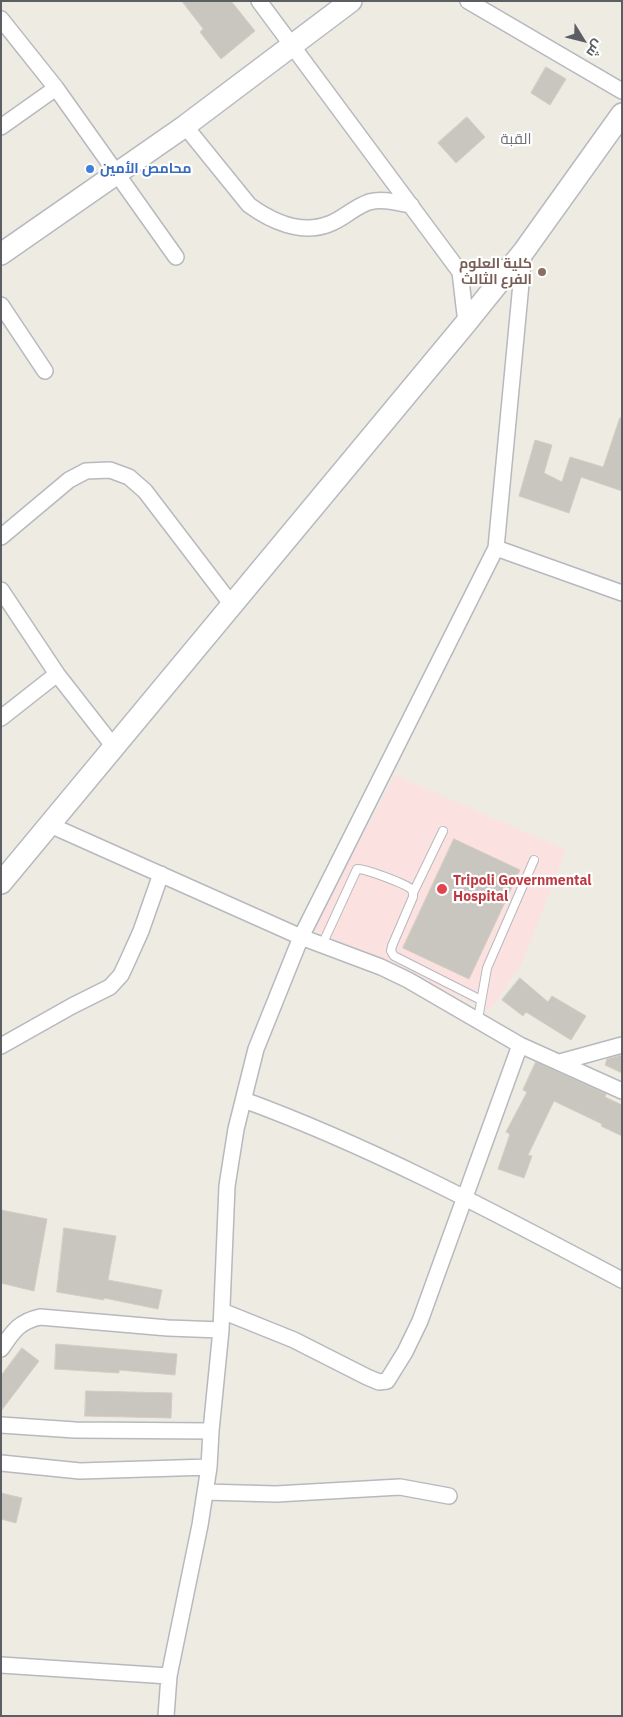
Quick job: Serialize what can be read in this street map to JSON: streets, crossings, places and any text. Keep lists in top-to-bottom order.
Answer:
{
  "districts": ["القبة"],
  "places": ["محامص الأمين", "كلية العلوم الفرع الثالث", "Tripoli Governmental Hospital"],
  "north": "bottom right"
}
